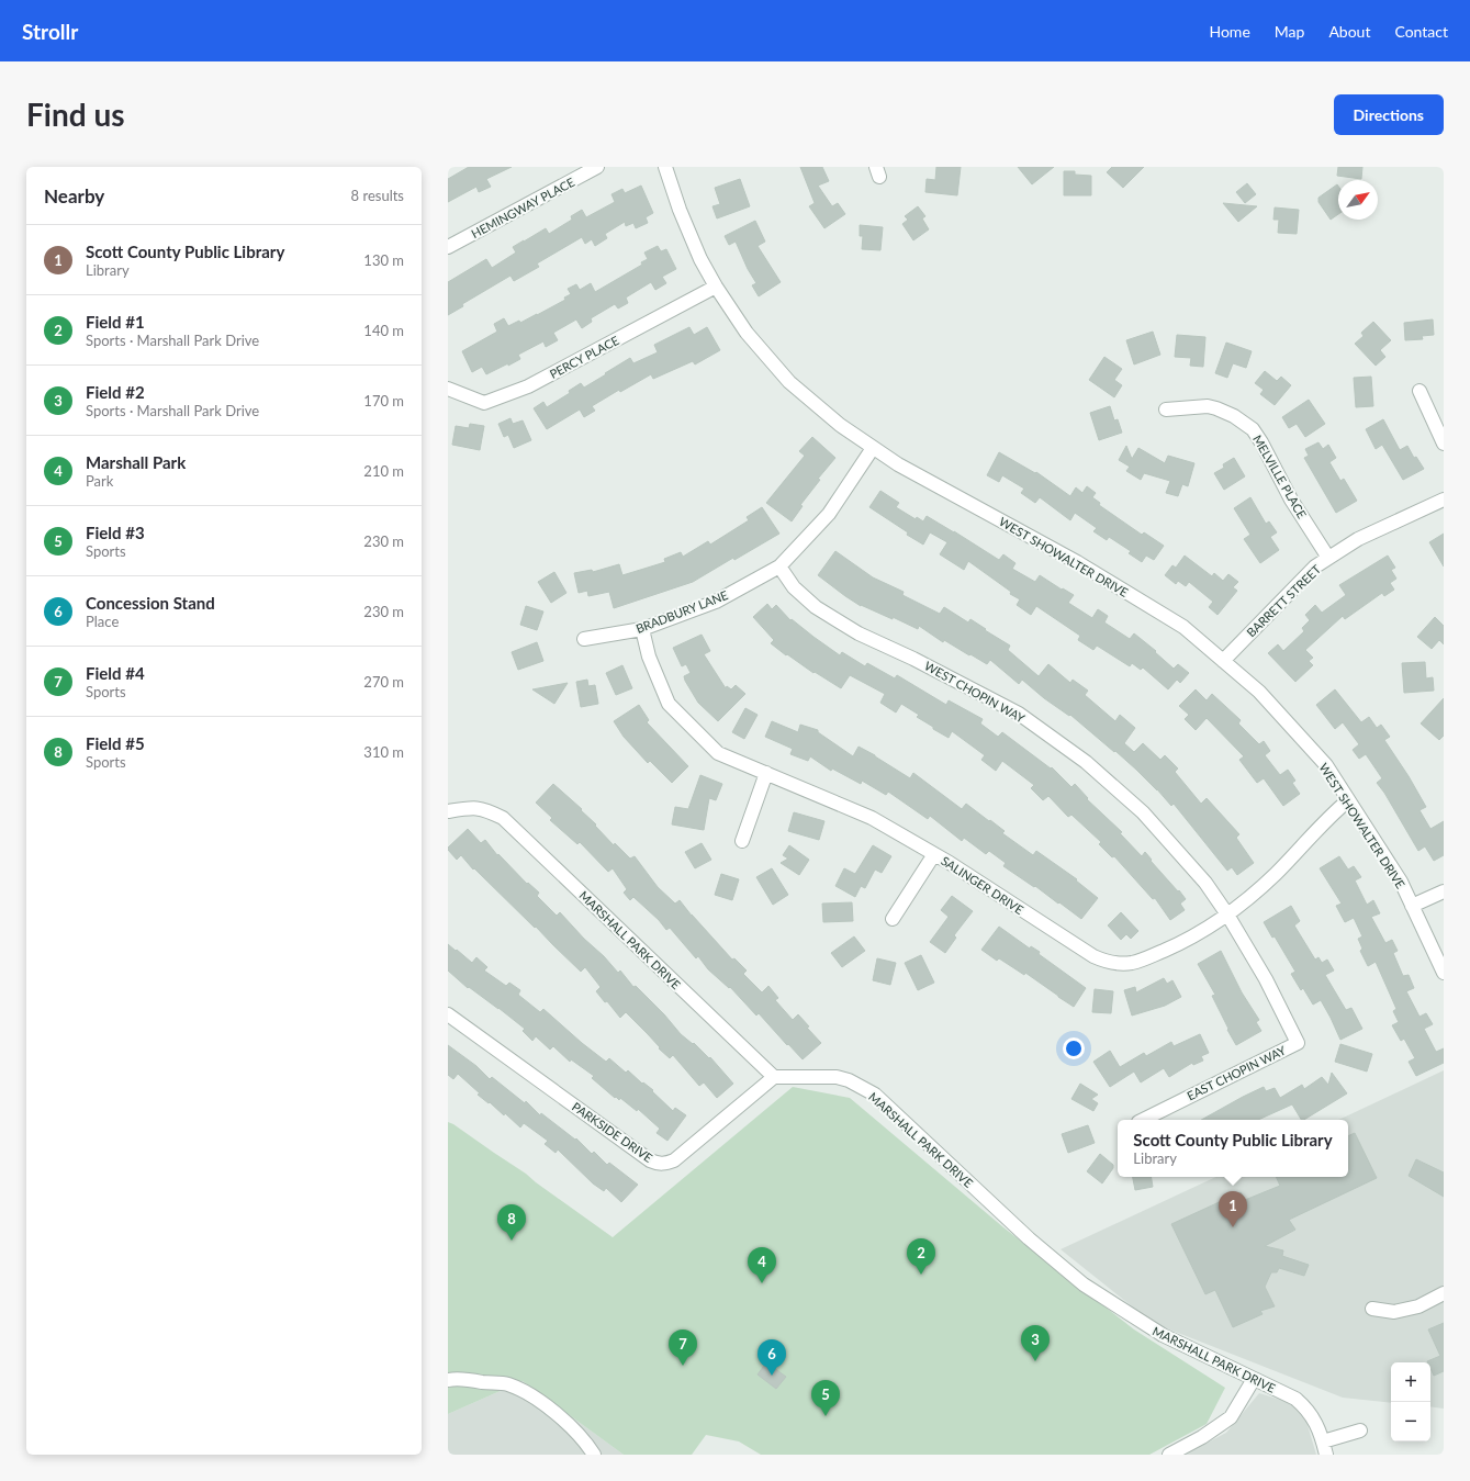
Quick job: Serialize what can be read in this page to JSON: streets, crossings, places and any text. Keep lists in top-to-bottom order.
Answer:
{
  "streets": {
    "street": [
      "HEMINGWAY PLACE",
      "PERCY PLACE",
      "MELVILLE PLACE",
      "WEST SHOWALTER DRIVE",
      "BARRETT STREET",
      "BRADBURY LANE",
      "WEST CHOPIN WAY",
      "SALINGER DRIVE",
      "MARSHALL PARK DRIVE",
      "EAST CHOPIN WAY",
      "PARKSIDE DRIVE"
    ]
  },
  "crossings": [
    ["PERCY PLACE", "WEST SHOWALTER DRIVE"],
    ["MELVILLE PLACE", "BARRETT STREET"],
    ["WEST SHOWALTER DRIVE", "BARRETT STREET"],
    ["WEST SHOWALTER DRIVE", "BRADBURY LANE"],
    ["WEST SHOWALTER DRIVE", "SALINGER DRIVE"],
    ["BRADBURY LANE", "WEST CHOPIN WAY"],
    ["BRADBURY LANE", "SALINGER DRIVE"],
    ["WEST CHOPIN WAY", "SALINGER DRIVE"],
    ["WEST CHOPIN WAY", "EAST CHOPIN WAY"],
    ["SALINGER DRIVE", "EAST CHOPIN WAY"],
    ["MARSHALL PARK DRIVE", "PARKSIDE DRIVE"]
  ],
  "north": "top right",
  "page": {
    "header": "Strollr",
    "nav": [
      "Home",
      "Map",
      "About",
      "Contact"
    ],
    "buttons": "Directions",
    "title": "Find us",
    "heading": ["Nearby", "8 results"],
    "list": [
      {
        "mark": "1",
        "name": "Scott County Public Library",
        "note": "Library",
        "value": "130 m"
      },
      {
        "mark": "2",
        "name": "Field #1",
        "note": "Sports · Marshall Park Drive",
        "value": "140 m"
      },
      {
        "mark": "3",
        "name": "Field #2",
        "note": "Sports · Marshall Park Drive",
        "value": "170 m"
      },
      {
        "mark": "4",
        "name": "Marshall Park",
        "note": "Park",
        "value": "210 m"
      },
      {
        "mark": "5",
        "name": "Field #3",
        "note": "Sports",
        "value": "230 m"
      },
      {
        "mark": "6",
        "name": "Concession Stand",
        "note": "Place",
        "value": "230 m"
      },
      {
        "mark": "7",
        "name": "Field #4",
        "note": "Sports",
        "value": "270 m"
      },
      {
        "mark": "8",
        "name": "Field #5",
        "note": "Sports",
        "value": "310 m"
      }
    ],
    "popup": ["Scott County Public Library", "Library"],
    "pins": [
      "1",
      "8",
      "2",
      "4",
      "3",
      "7",
      "6",
      "5"
    ],
    "map_buttons": ["+", "−"]
  }
}
